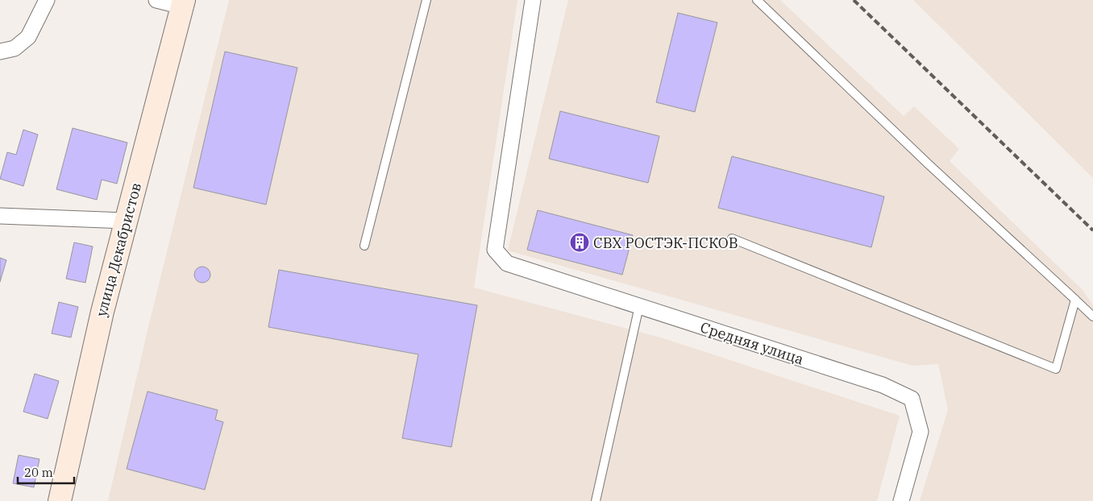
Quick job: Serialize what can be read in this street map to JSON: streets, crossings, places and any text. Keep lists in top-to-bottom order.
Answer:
{
  "streets": {
    "street": ["улица Декабристов", "Средняя улица"]
  },
  "places": {
    "building": ["СВХ РОСТЭК-ПСКОВ"]
  },
  "scale_bar": "20 m"
}
